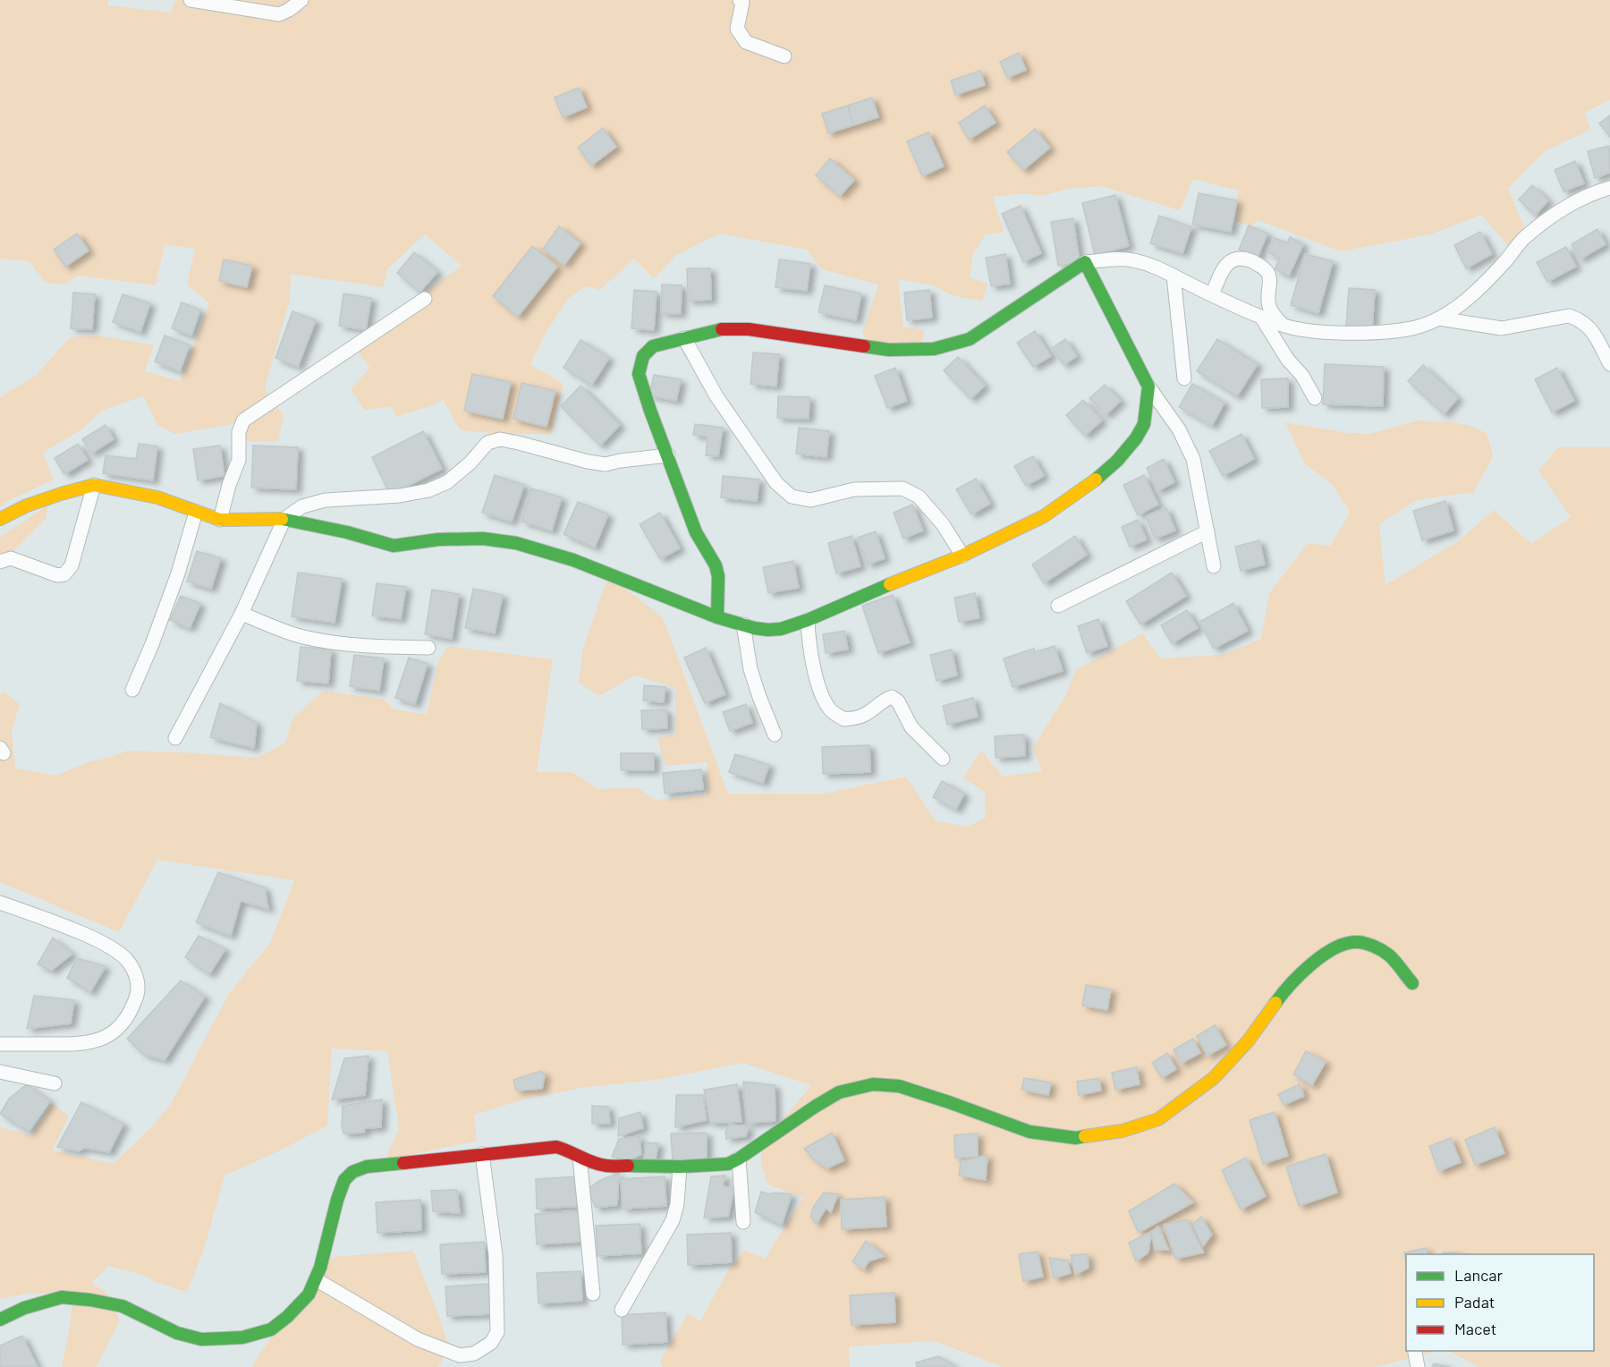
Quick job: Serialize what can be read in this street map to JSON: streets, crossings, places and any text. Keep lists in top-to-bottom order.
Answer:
{
  "legend": ["Lancar", "Padat", "Macet"]
}
